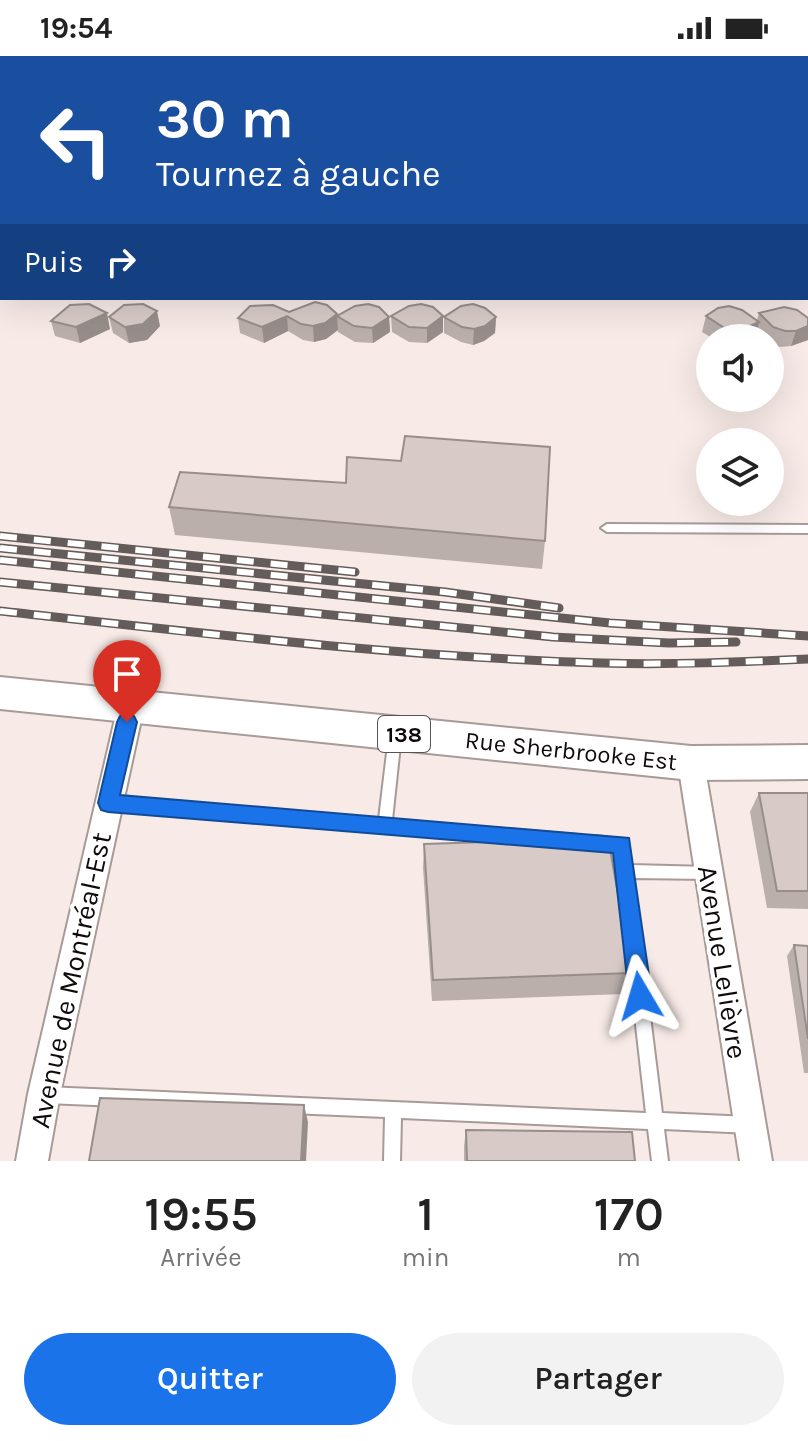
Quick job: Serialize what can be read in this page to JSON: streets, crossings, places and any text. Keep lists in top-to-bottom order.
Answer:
{
  "streets": {
    "main road": ["138", "Rue Sherbrooke Est"],
    "street": ["Avenue Lelièvre", "Avenue de Montréal-Est"]
  },
  "crossings": [
    ["Rue Sherbrooke Est", "Avenue Lelièvre"],
    ["Rue Sherbrooke Est", "Avenue de Montréal-Est"]
  ],
  "page": {
    "status": "19:54",
    "turn": ["30 m", "Tournez à gauche"],
    "then": "Puis",
    "eta": [
      "19:55",
      "Arrivée",
      "1",
      "min",
      "170",
      "m"
    ],
    "buttons": ["Quitter", "Partager"]
  }
}
